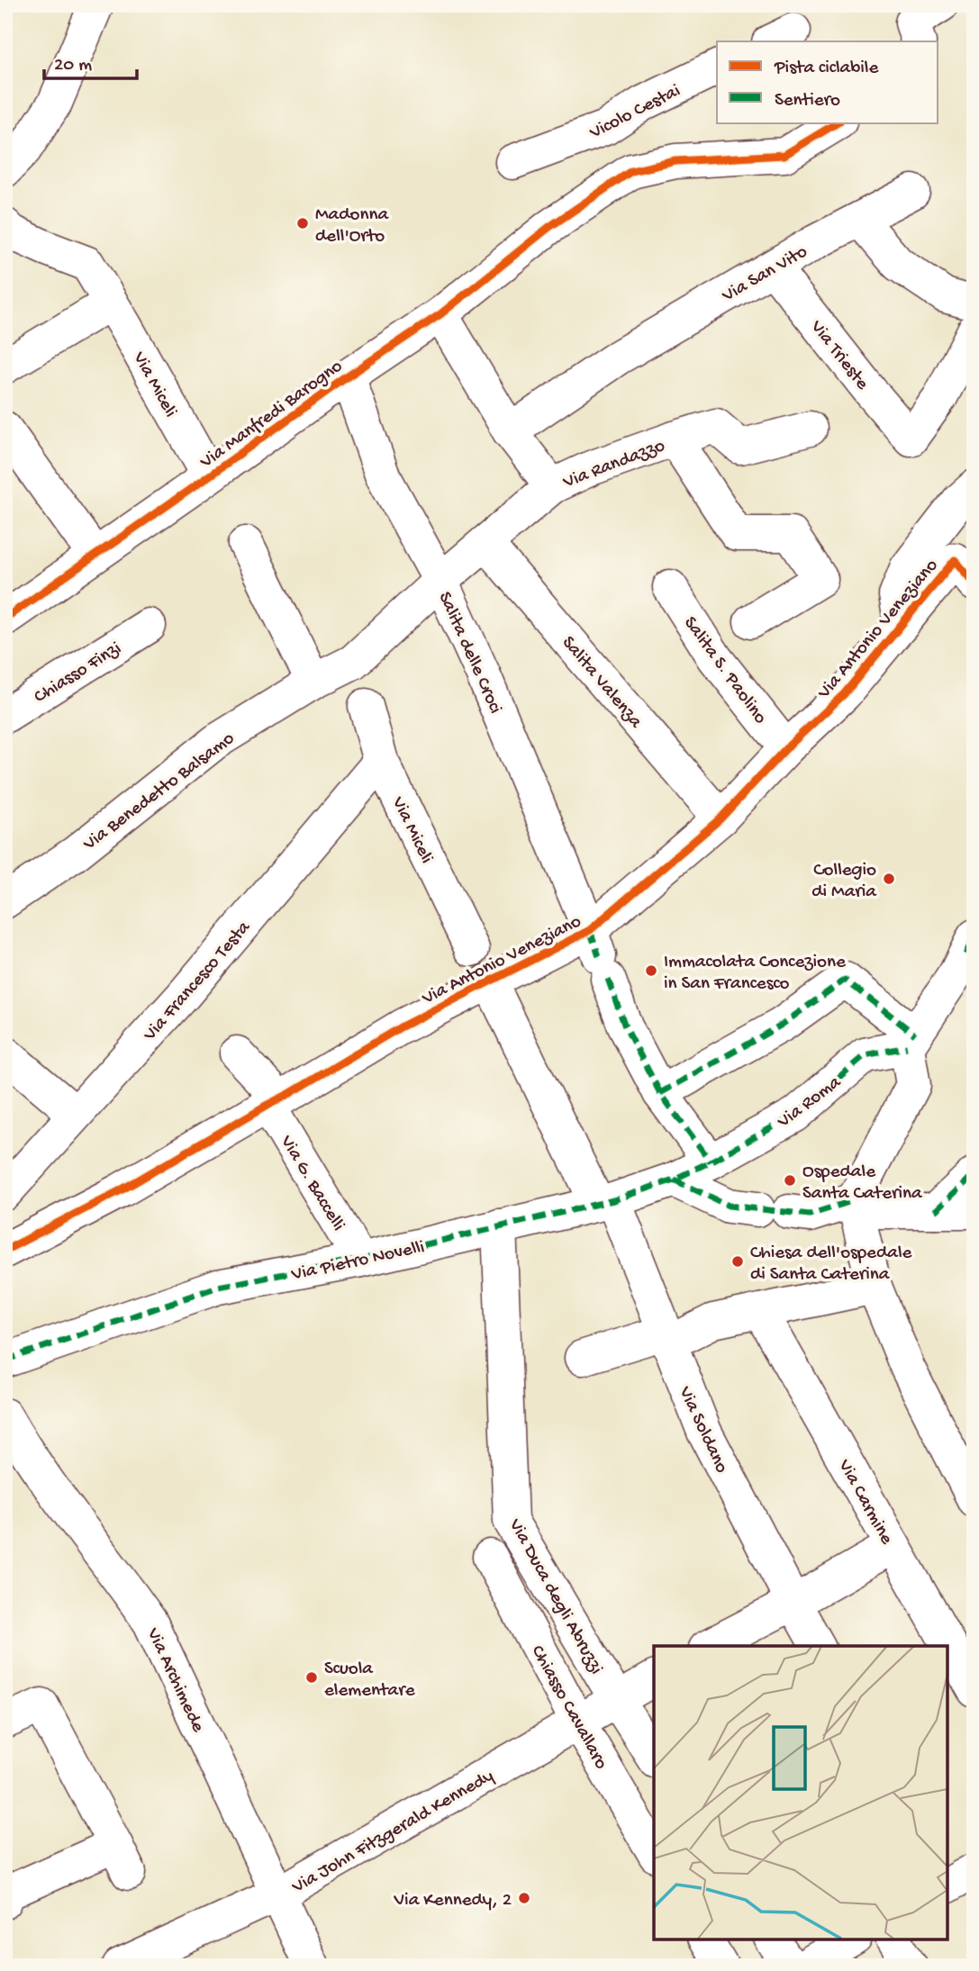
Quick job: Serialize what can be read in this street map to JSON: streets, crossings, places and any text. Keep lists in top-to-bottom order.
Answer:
{
  "streets": {
    "street": [
      "Vicolo Cestai",
      "Via San Vito",
      "Via Trieste",
      "Via Miceli",
      "Via Manfredi Barogno",
      "Via Randazzo",
      "Via Antonio Veneziano",
      "Salita delle Croci",
      "Salita S. Paolino",
      "Chiasso Finzi",
      "Salita Valenza",
      "Via Benedetto Balsamo",
      "Via Francesco Testa",
      "Via Roma",
      "Via G. Baccelli",
      "Via Pietro Novelli",
      "Via Soldano",
      "Via Carmine",
      "Via Duca degli Abruzzi",
      "Via Archimede",
      "Chiasso Cavallaro",
      "Via John Fitzgerald Kennedy"
    ]
  },
  "crossings": [
    ["Via San Vito", "Via Trieste"],
    ["Via Miceli", "Via Manfredi Barogno"],
    ["Via Miceli", "Via Francesco Testa"],
    ["Via Manfredi Barogno", "Salita delle Croci"],
    ["Via Randazzo", "Salita delle Croci"],
    ["Via Randazzo", "Salita Valenza"],
    ["Via Randazzo", "Via Benedetto Balsamo"],
    ["Via Antonio Veneziano", "Salita delle Croci"],
    ["Via Antonio Veneziano", "Salita S. Paolino"],
    ["Via Antonio Veneziano", "Salita Valenza"],
    ["Via Antonio Veneziano", "Via G. Baccelli"],
    ["Salita delle Croci", "Via Benedetto Balsamo"],
    ["Salita delle Croci", "Via Roma"],
    ["Salita delle Croci", "Via Pietro Novelli"],
    ["Via Roma", "Via Pietro Novelli"],
    ["Via G. Baccelli", "Via Pietro Novelli"],
    ["Via Pietro Novelli", "Via Soldano"],
    ["Via Pietro Novelli", "Via Duca degli Abruzzi"],
    ["Via Duca degli Abruzzi", "Via John Fitzgerald Kennedy"],
    ["Via Archimede", "Via John Fitzgerald Kennedy"],
    ["Chiasso Cavallaro", "Via John Fitzgerald Kennedy"]
  ],
  "places": [
    "Madonna dell'Orto",
    "Collegio di Maria",
    "Immacolata Concezione in San Francesco",
    "Ospedale Santa Caterina",
    "Chiesa dell'ospedale di Santa Caterina",
    "Scuola elementare",
    "Via Kennedy, 2"
  ],
  "legend": ["Pista ciclabile", "Sentiero"],
  "scale_bar": "20 m"
}
